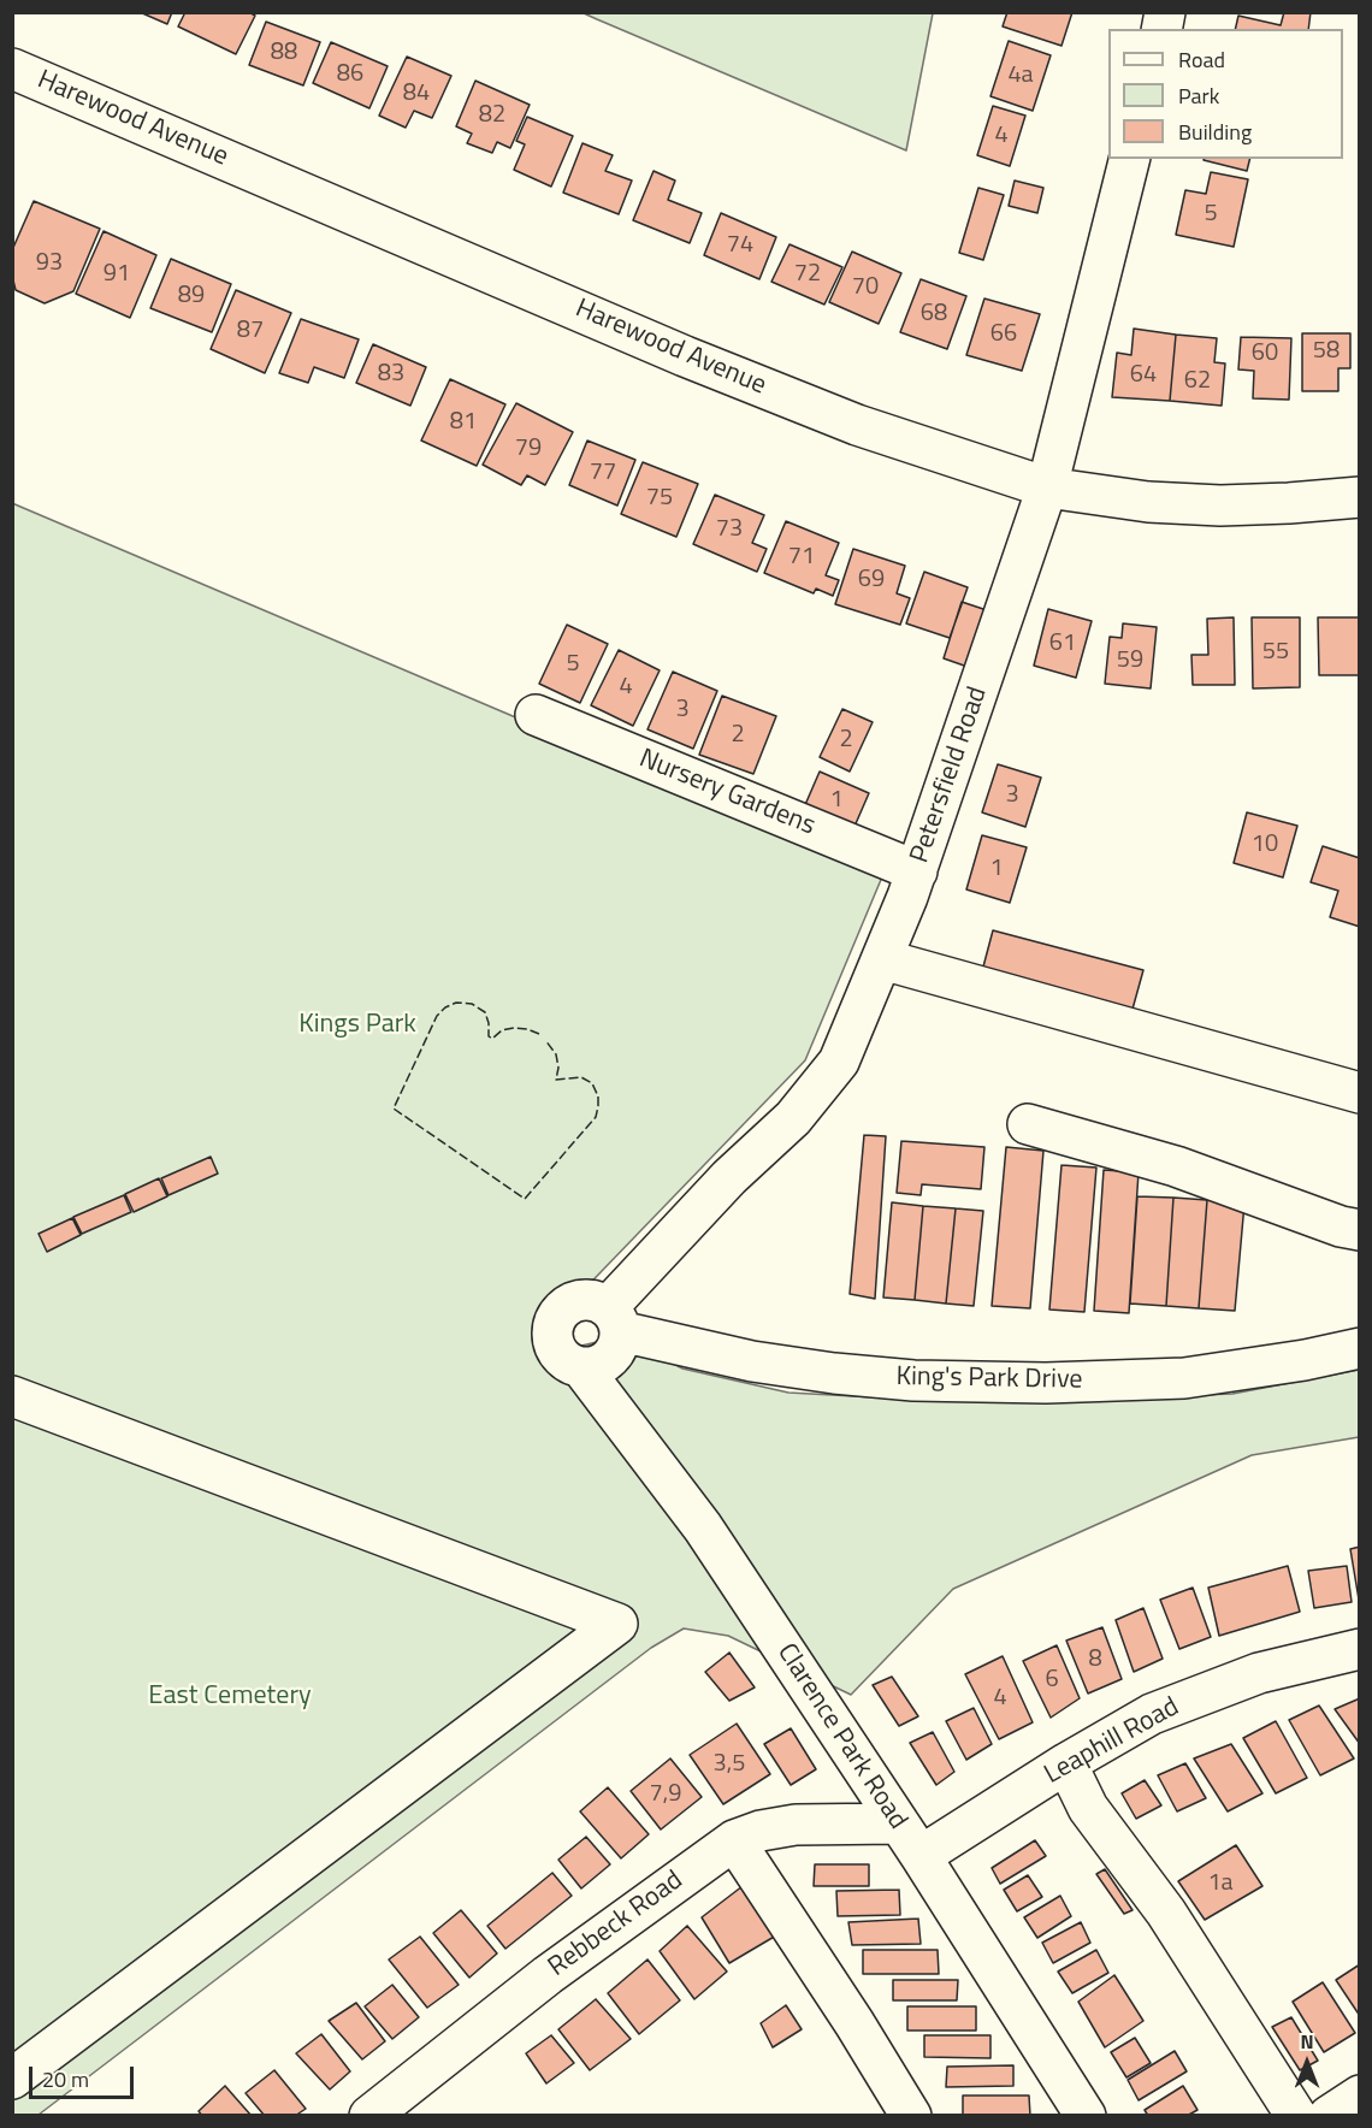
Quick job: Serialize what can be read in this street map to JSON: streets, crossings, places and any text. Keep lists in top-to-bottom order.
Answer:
{
  "streets": {
    "street": [
      "Harewood Avenue",
      "Petersfield Road",
      "Nursery Gardens",
      "King's Park Drive",
      "Clarence Park Road",
      "Leaphill Road",
      "Rebbeck Road"
    ]
  },
  "crossings": [
    ["Harewood Avenue", "Petersfield Road"],
    ["Petersfield Road", "Nursery Gardens"],
    ["Petersfield Road", "King's Park Drive"],
    ["Petersfield Road", "Clarence Park Road"],
    ["King's Park Drive", "Clarence Park Road"],
    ["Clarence Park Road", "Leaphill Road"],
    ["Clarence Park Road", "Rebbeck Road"]
  ],
  "parks": ["Kings Park", "East Cemetery"],
  "house_numbers": [
    "88",
    "86",
    "4a",
    "84",
    "82",
    "4",
    "5",
    "74",
    "93",
    "91",
    "72",
    "70",
    "89",
    "68",
    "87",
    "66",
    "58",
    "60",
    "83",
    "64",
    "62",
    "81",
    "79",
    "77",
    "75",
    "73",
    "71",
    "69",
    "61",
    "55",
    "59",
    "5",
    "4",
    "3",
    "2",
    "2",
    "3",
    "1",
    "10",
    "1",
    "8",
    "6",
    "4",
    "3,5",
    "7,9",
    "1a"
  ],
  "legend": ["Road", "Park", "Building"],
  "scale_bar": "20 m",
  "north": "top"
}
